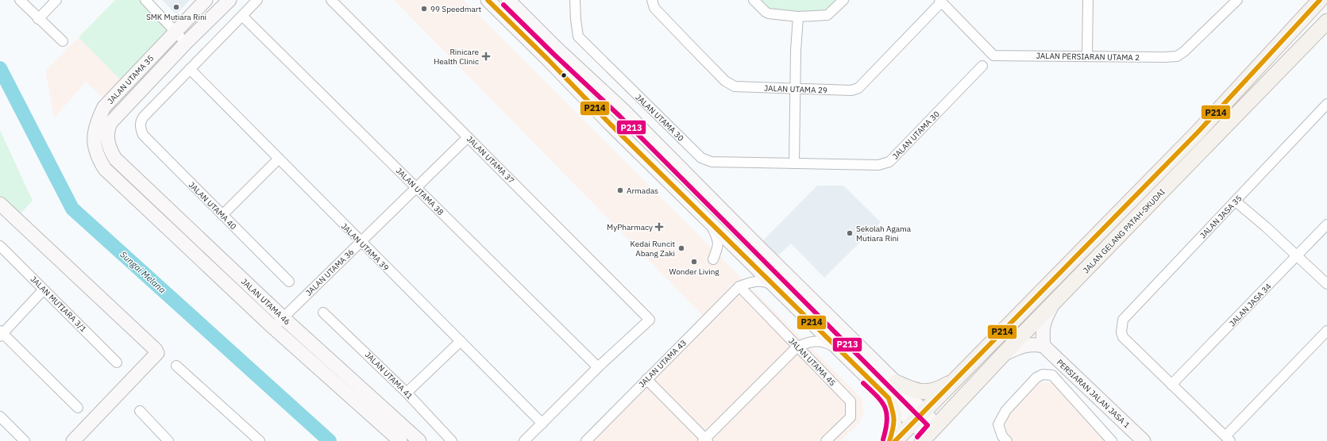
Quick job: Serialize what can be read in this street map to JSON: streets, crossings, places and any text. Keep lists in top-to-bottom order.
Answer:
{
  "streets": {
    "main road": ["JALAN GELANG PATAH-SKUDAI"],
    "street": [
      "JALAN PERSIARAN UTAMA 2",
      "JALAN UTAMA 35",
      "JALAN UTAMA 29",
      "JALAN UTAMA 30",
      "JALAN UTAMA 37",
      "JALAN UTAMA 38",
      "JALAN UTAMA 40",
      "JALAN JASA 35",
      "JALAN UTAMA 39",
      "JALAN UTAMA 36",
      "JALAN UTAMA 46",
      "JALAN MUTIARA 3/1",
      "JALAN JASA 34",
      "JALAN UTAMA 45",
      "JALAN UTAMA 43",
      "JALAN UTAMA 41",
      "PERSIARAN JALAN JASA 1"
    ]
  },
  "crossings": [
    ["JALAN PERSIARAN UTAMA 2", "JALAN UTAMA 29"],
    ["JALAN UTAMA 35", "JALAN UTAMA 46"],
    ["JALAN UTAMA 37", "JALAN UTAMA 38"],
    ["JALAN UTAMA 37", "JALAN UTAMA 36"],
    ["JALAN UTAMA 38", "JALAN UTAMA 36"],
    ["JALAN UTAMA 40", "JALAN UTAMA 39"],
    ["JALAN JASA 35", "JALAN JASA 34"],
    ["JALAN UTAMA 39", "JALAN UTAMA 36"],
    ["JALAN UTAMA 36", "JALAN UTAMA 46"],
    ["JALAN UTAMA 45", "JALAN UTAMA 43"]
  ],
  "water": ["Sungai Melana"],
  "places": {
    "other": [
      "SMK Mutiara Rini",
      "99 Speedmart",
      "Armadas",
      "Sekolah Agama Mutiara Rini",
      "Kedai Runcit Abang Zaki",
      "Wonder Living"
    ],
    "health": ["Rinicare Health Clinic", "MyPharmacy"]
  },
  "lines": ["transit line P214", "transit line P213"]
}
